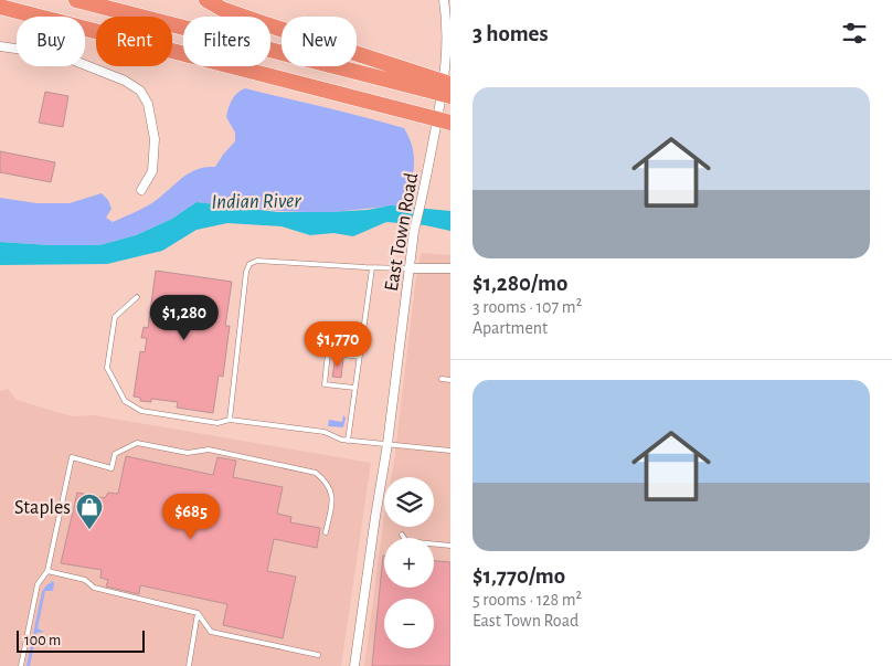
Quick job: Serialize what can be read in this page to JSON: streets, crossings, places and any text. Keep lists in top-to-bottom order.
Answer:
{
  "streets": {
    "street": ["East Town Road"]
  },
  "water": ["Indian River"],
  "places": {
    "shop": ["Staples"]
  },
  "scale_bar": "100 m",
  "page": {
    "heading": "3 homes",
    "chip": [
      "Buy",
      "Rent",
      "Filters",
      "New"
    ],
    "list": [
      {
        "name": "$1,280/mo",
        "note": "3 rooms · 107 m² · Apartment"
      },
      {
        "name": "$1,770/mo",
        "note": "5 rooms · 128 m² · East Town Road"
      }
    ],
    "price": ["$1,280", "$1,770", "$685"],
    "map_buttons": ["+", "−"],
    "scale": "100 m"
  }
}
